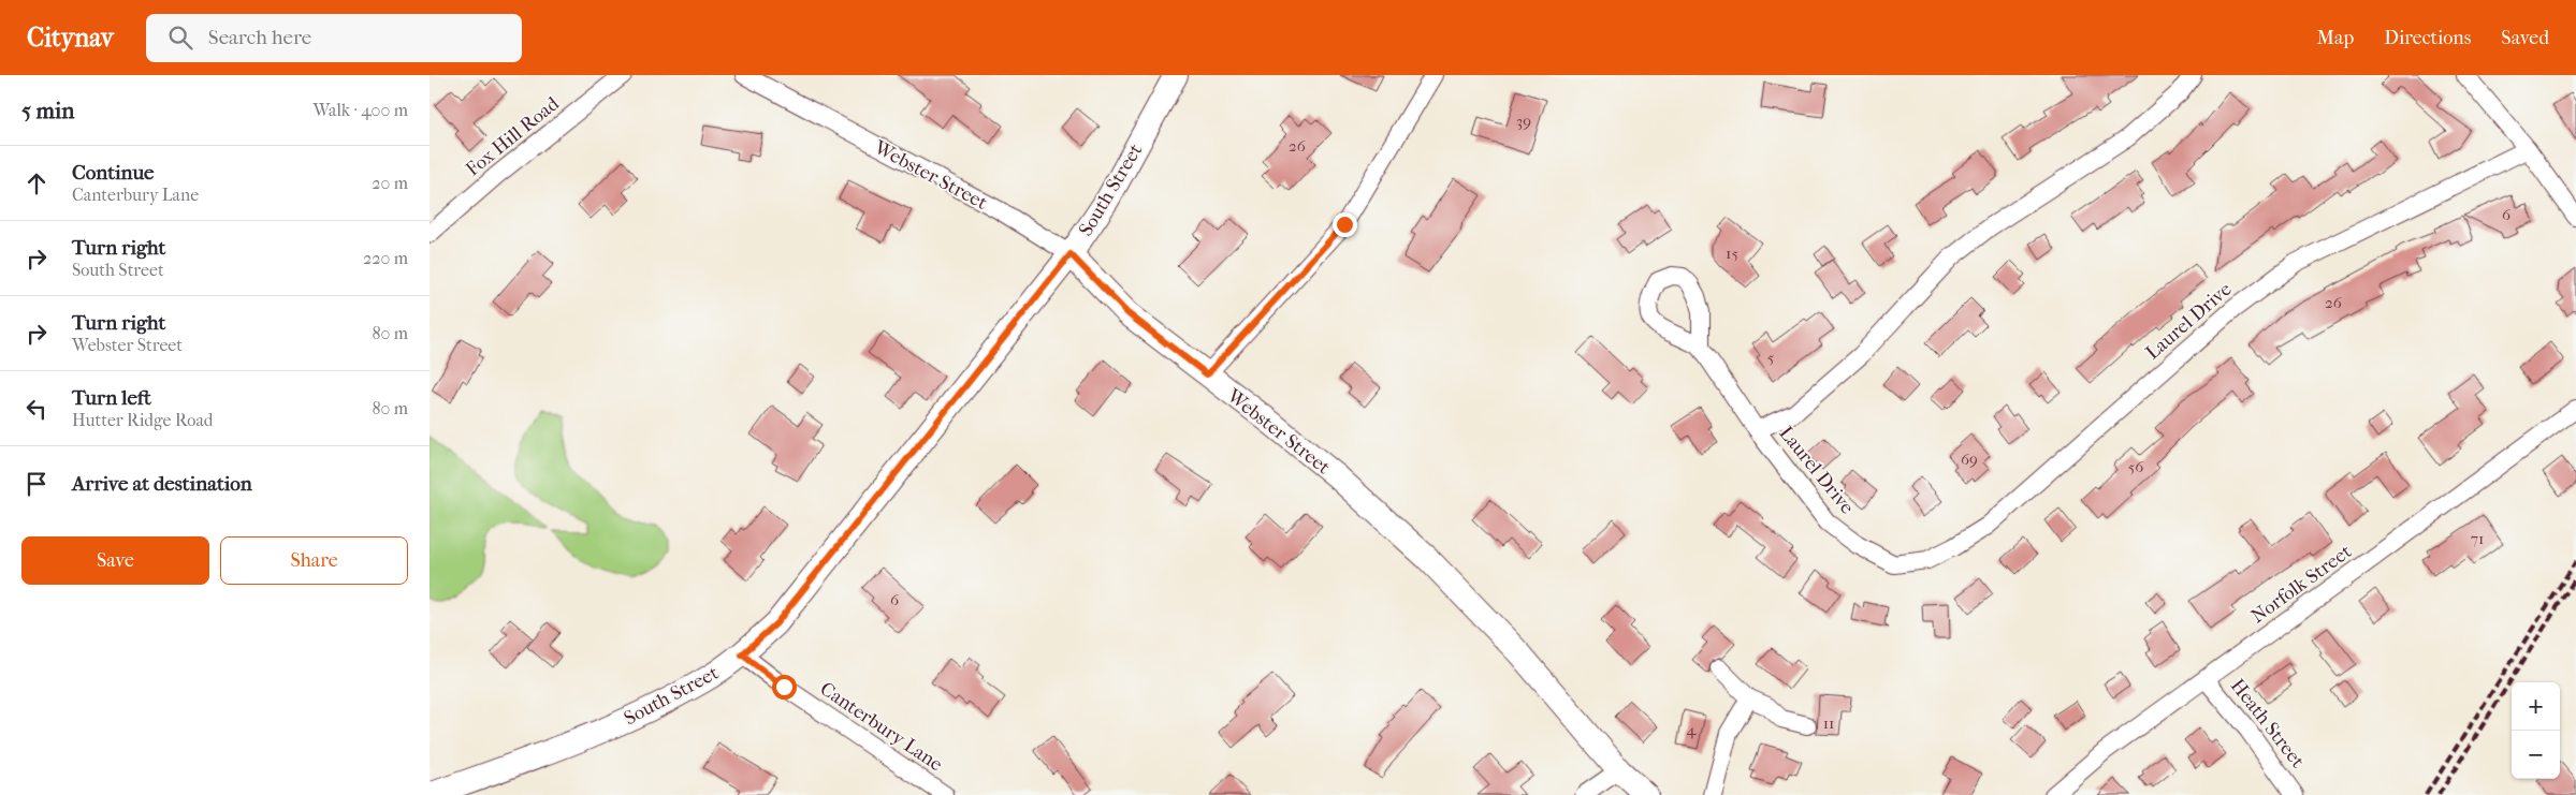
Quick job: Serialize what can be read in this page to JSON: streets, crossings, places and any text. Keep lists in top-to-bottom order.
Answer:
{
  "streets": {
    "street": [
      "Fox Hill Road",
      "Webster Street",
      "South Street",
      "Laurel Drive",
      "Norfolk Street",
      "Heath Street",
      "Canterbury Lane"
    ]
  },
  "crossings": [
    ["Webster Street", "South Street"],
    ["South Street", "Canterbury Lane"],
    ["Norfolk Street", "Heath Street"]
  ],
  "house_numbers": [
    "39",
    "26",
    "6",
    "15",
    "26",
    "5",
    "69",
    "56",
    "71",
    "6",
    "11",
    "4"
  ],
  "page": {
    "header": "Citynav",
    "search": "Search here",
    "nav": ["Map", "Directions", "Saved"],
    "heading": ["5 min", "Walk · 400 m"],
    "list": [
      ["Continue", "Canterbury Lane", "20 m"],
      ["Turn right", "South Street", "220 m"],
      ["Turn right", "Webster Street", "80 m"],
      ["Turn left", "Hutter Ridge Road", "80 m"],
      "Arrive at destination"
    ],
    "buttons": ["Save", "Share"],
    "map_buttons": ["+", "−"]
  }
}
